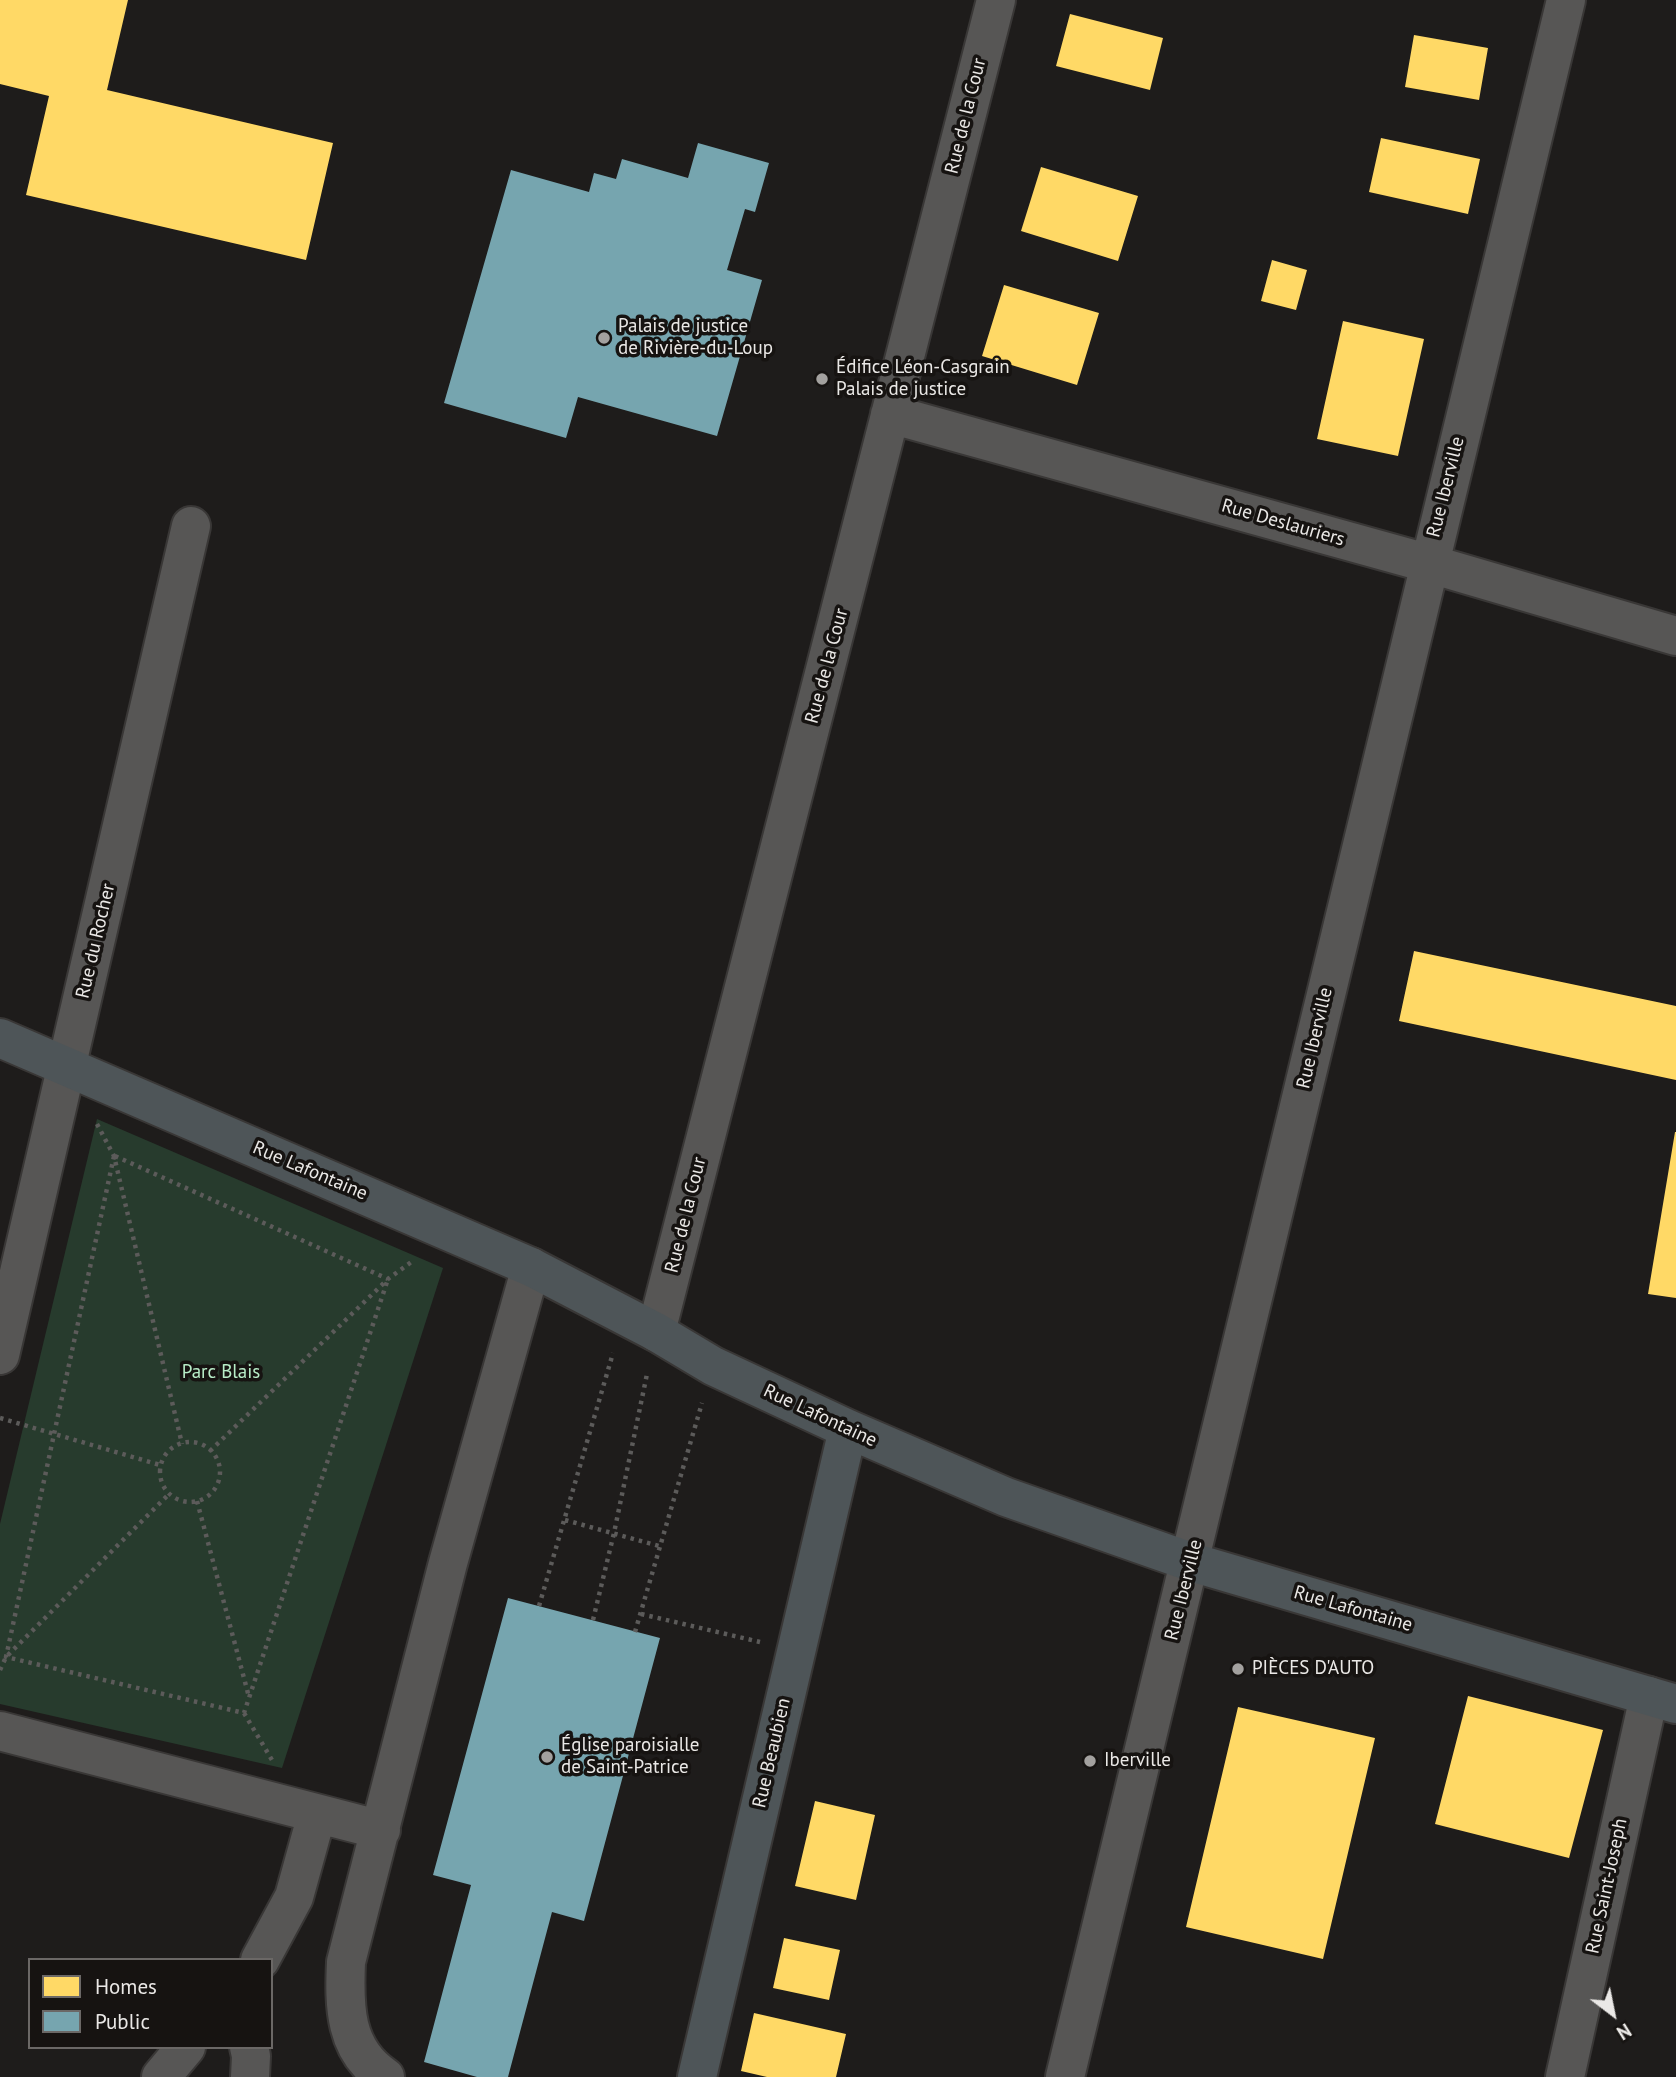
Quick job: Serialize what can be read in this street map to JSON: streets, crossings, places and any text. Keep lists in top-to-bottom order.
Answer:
{
  "streets": {
    "main road": ["Rue Lafontaine", "Rue Beaubien"],
    "street": [
      "Rue de la Cour",
      "Rue Iberville",
      "Rue Deslauriers",
      "Rue du Rocher",
      "Rue Saint-Joseph"
    ]
  },
  "crossings": [
    ["Rue de la Cour", "Rue Deslauriers"],
    ["Rue de la Cour", "Rue Lafontaine"],
    ["Rue Iberville", "Rue Deslauriers"],
    ["Rue Iberville", "Rue Lafontaine"],
    ["Rue du Rocher", "Rue Lafontaine"],
    ["Rue Lafontaine", "Rue Beaubien"],
    ["Rue Lafontaine", "Rue Saint-Joseph"]
  ],
  "parks": ["Parc Blais"],
  "places": [
    "Palais de justice de Rivière-du-Loup",
    "Édifice Léon-Casgrain Palais de justice",
    "PIÈCES D'AUTO",
    "Église paroisialle de Saint-Patrice",
    "Iberville"
  ],
  "legend": ["Homes", "Public"],
  "north": "bottom right"
}
